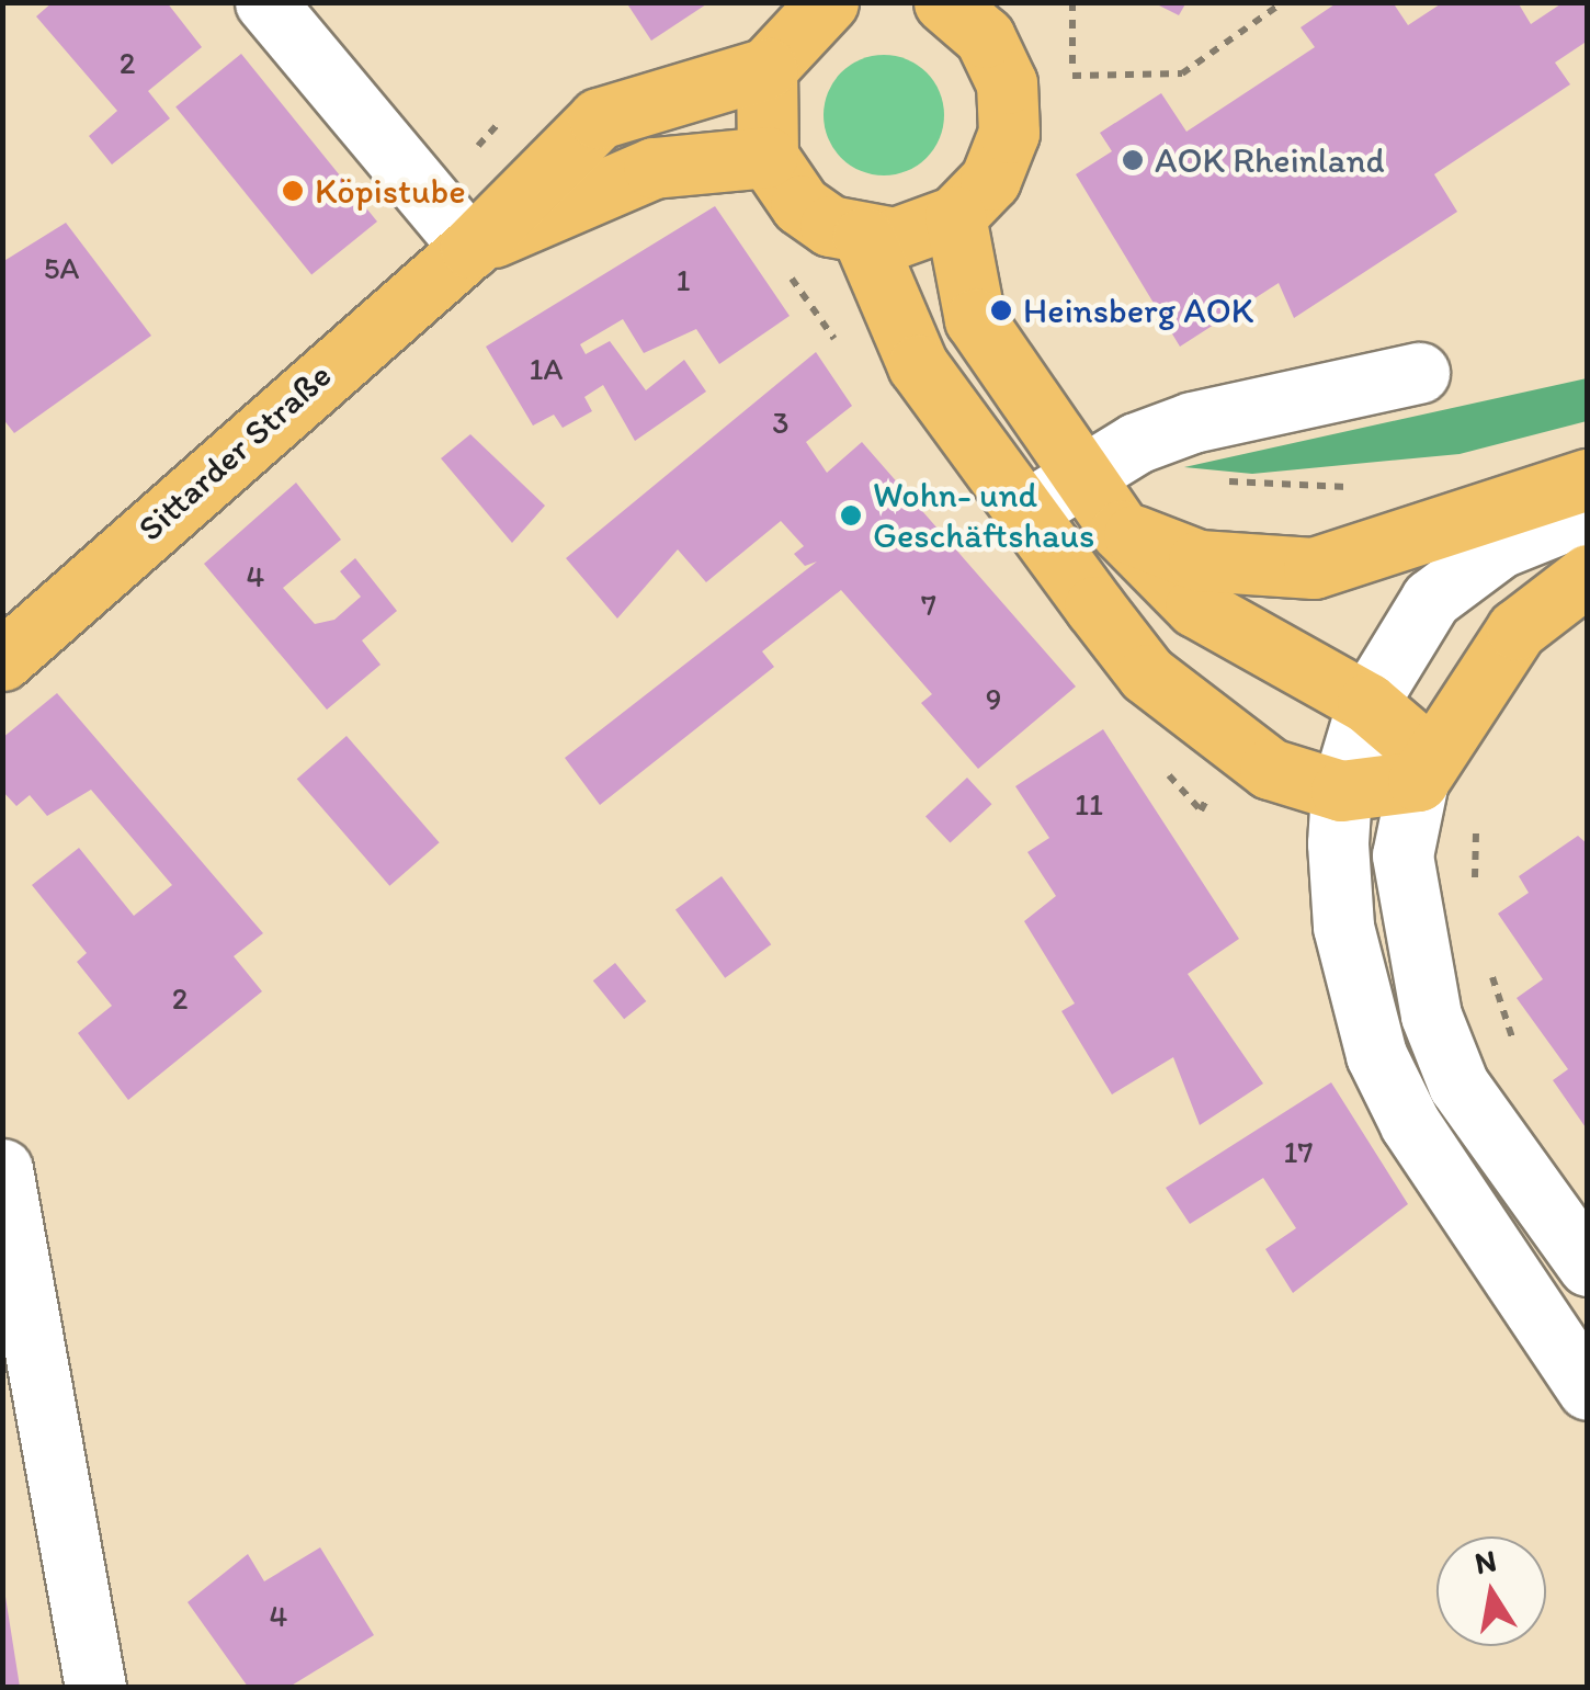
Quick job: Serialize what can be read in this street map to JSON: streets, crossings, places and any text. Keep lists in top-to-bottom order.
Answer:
{
  "streets": {
    "main road": ["Sittarder Straße"]
  },
  "places": [
    "AOK Rheinland",
    "Köpistube",
    "Heinsberg AOK",
    "Wohn- und Geschäftshaus"
  ],
  "house_numbers": [
    "2",
    "5A",
    "1",
    "1A",
    "3",
    "4",
    "7",
    "9",
    "11",
    "2",
    "17",
    "4"
  ],
  "north": "top"
}
